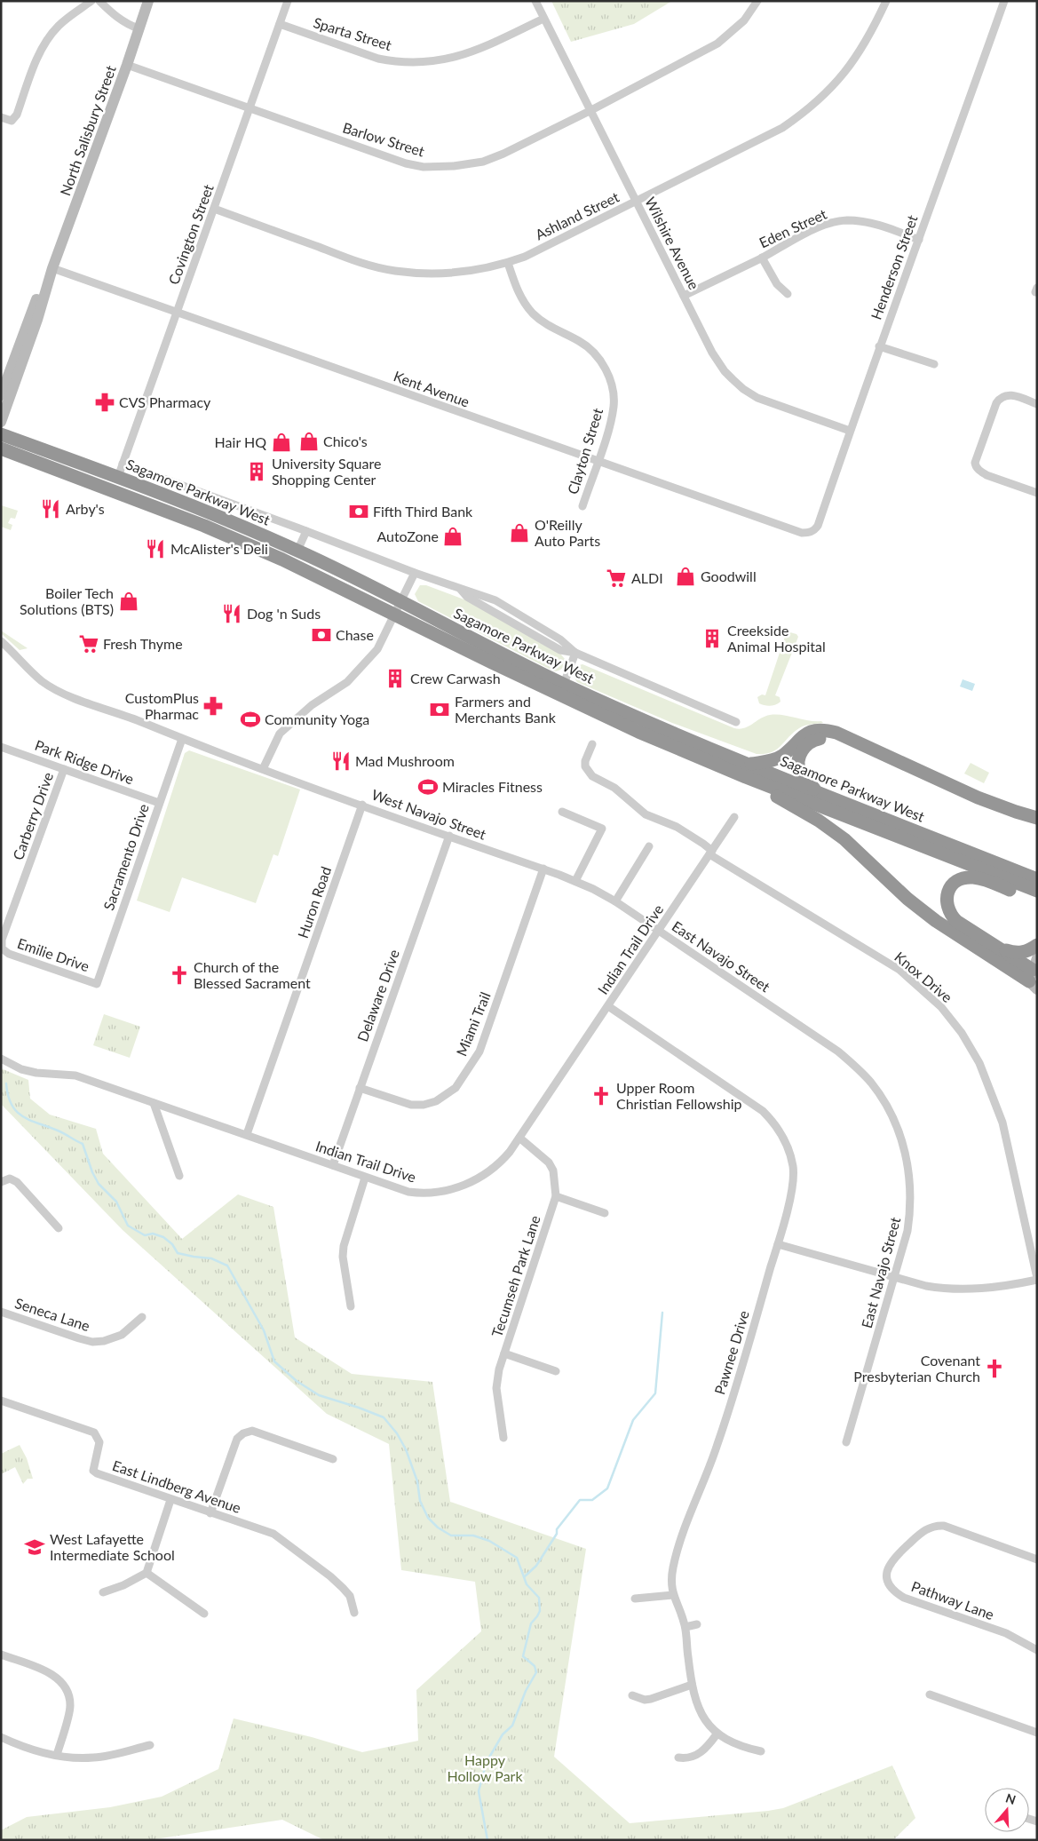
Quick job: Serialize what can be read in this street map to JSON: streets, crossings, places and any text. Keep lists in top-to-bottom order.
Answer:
{
  "streets": {
    "highway": ["Sagamore Parkway West"],
    "street": [
      "Sparta Street",
      "North Salisbury Street",
      "Barlow Street",
      "Ashland Street",
      "Eden Street",
      "Covington Street",
      "Wilshire Avenue",
      "Henderson Street",
      "Kent Avenue",
      "Clayton Street",
      "Park Ridge Drive",
      "West Navajo Street",
      "Carberry Drive",
      "Sacramento Drive",
      "Huron Road",
      "Indian Trail Drive",
      "Emilie Drive",
      "East Navajo Street",
      "Knox Drive",
      "Delaware Drive",
      "Miami Trail",
      "Tecumseh Park Lane",
      "Seneca Lane",
      "Pawnee Drive",
      "East Lindberg Avenue",
      "Pathway Lane"
    ]
  },
  "crossings": [
    ["Sparta Street", "Covington Street"],
    ["Sparta Street", "Wilshire Avenue"],
    ["North Salisbury Street", "Barlow Street"],
    ["North Salisbury Street", "Kent Avenue"],
    ["Barlow Street", "Covington Street"],
    ["Barlow Street", "Wilshire Avenue"],
    ["Ashland Street", "Covington Street"],
    ["Ashland Street", "Wilshire Avenue"],
    ["Ashland Street", "Clayton Street"],
    ["Eden Street", "Wilshire Avenue"],
    ["Eden Street", "Henderson Street"],
    ["Covington Street", "Kent Avenue"],
    ["Covington Street", "Sagamore Parkway West"],
    ["Wilshire Avenue", "Henderson Street"],
    ["Henderson Street", "Kent Avenue"],
    ["Kent Avenue", "Clayton Street"],
    ["Park Ridge Drive", "Carberry Drive"],
    ["Park Ridge Drive", "Sacramento Drive"],
    ["West Navajo Street", "Sacramento Drive"],
    ["West Navajo Street", "Huron Road"],
    ["West Navajo Street", "Indian Trail Drive"],
    ["West Navajo Street", "East Navajo Street"],
    ["West Navajo Street", "Delaware Drive"],
    ["West Navajo Street", "Miami Trail"],
    ["Carberry Drive", "Emilie Drive"],
    ["Sacramento Drive", "Emilie Drive"],
    ["Huron Road", "Indian Trail Drive"],
    ["Indian Trail Drive", "East Navajo Street"],
    ["Indian Trail Drive", "Knox Drive"],
    ["Indian Trail Drive", "Delaware Drive"],
    ["Indian Trail Drive", "Tecumseh Park Lane"],
    ["Indian Trail Drive", "Pawnee Drive"],
    ["Delaware Drive", "Miami Trail"]
  ],
  "parks": ["Happy Hollow Park"],
  "places": {
    "pharmacy": ["CVS Pharmacy", "CustomPlus Pharmac"],
    "shop": [
      "Chico's",
      "Hair HQ",
      "O'Reilly Auto Parts",
      "AutoZone",
      "Goodwill",
      "Boiler Tech Solutions (BTS)"
    ],
    "building": ["University Square Shopping Center", "Creekside Animal Hospital", "Crew Carwash"],
    "restaurant": [
      "Arby's",
      "McAlister's Deli",
      "Dog 'n Suds",
      "Mad Mushroom"
    ],
    "bank": ["Fifth Third Bank", "Chase", "Farmers and Merchants Bank"],
    "supermarket": ["ALDI", "Fresh Thyme"],
    "sports": ["Community Yoga", "Miracles Fitness"],
    "church": ["Church of the Blessed Sacrament", "Upper Room Christian Fellowship", "Covenant Presbyterian Church"],
    "school or university": ["West Lafayette Intermediate School"]
  },
  "north": "top"
}
